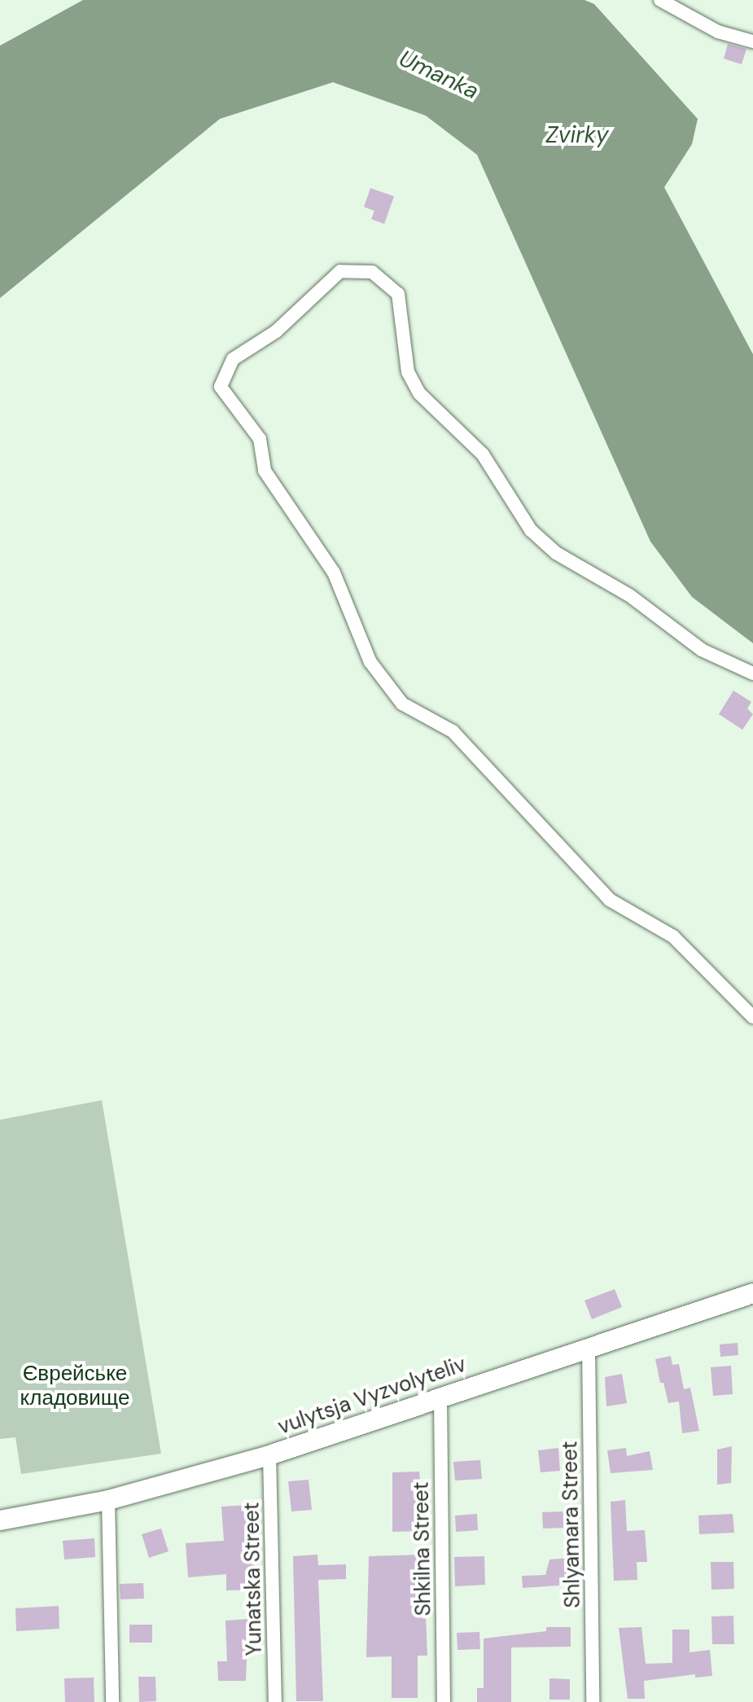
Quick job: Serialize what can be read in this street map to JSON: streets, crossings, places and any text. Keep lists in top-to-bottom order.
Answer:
{
  "streets": {
    "main road": ["vulytsja Vyzvolyteliv"],
    "street": ["Shlyamara Street", "Shkilna Street", "Yunatska Street"]
  },
  "crossings": [
    ["vulytsja Vyzvolyteliv", "Shlyamara Street"],
    ["vulytsja Vyzvolyteliv", "Shkilna Street"],
    ["vulytsja Vyzvolyteliv", "Yunatska Street"]
  ],
  "water": ["Umanka", "Zvirky"],
  "parks": ["Єврейське кладовище"]
}
